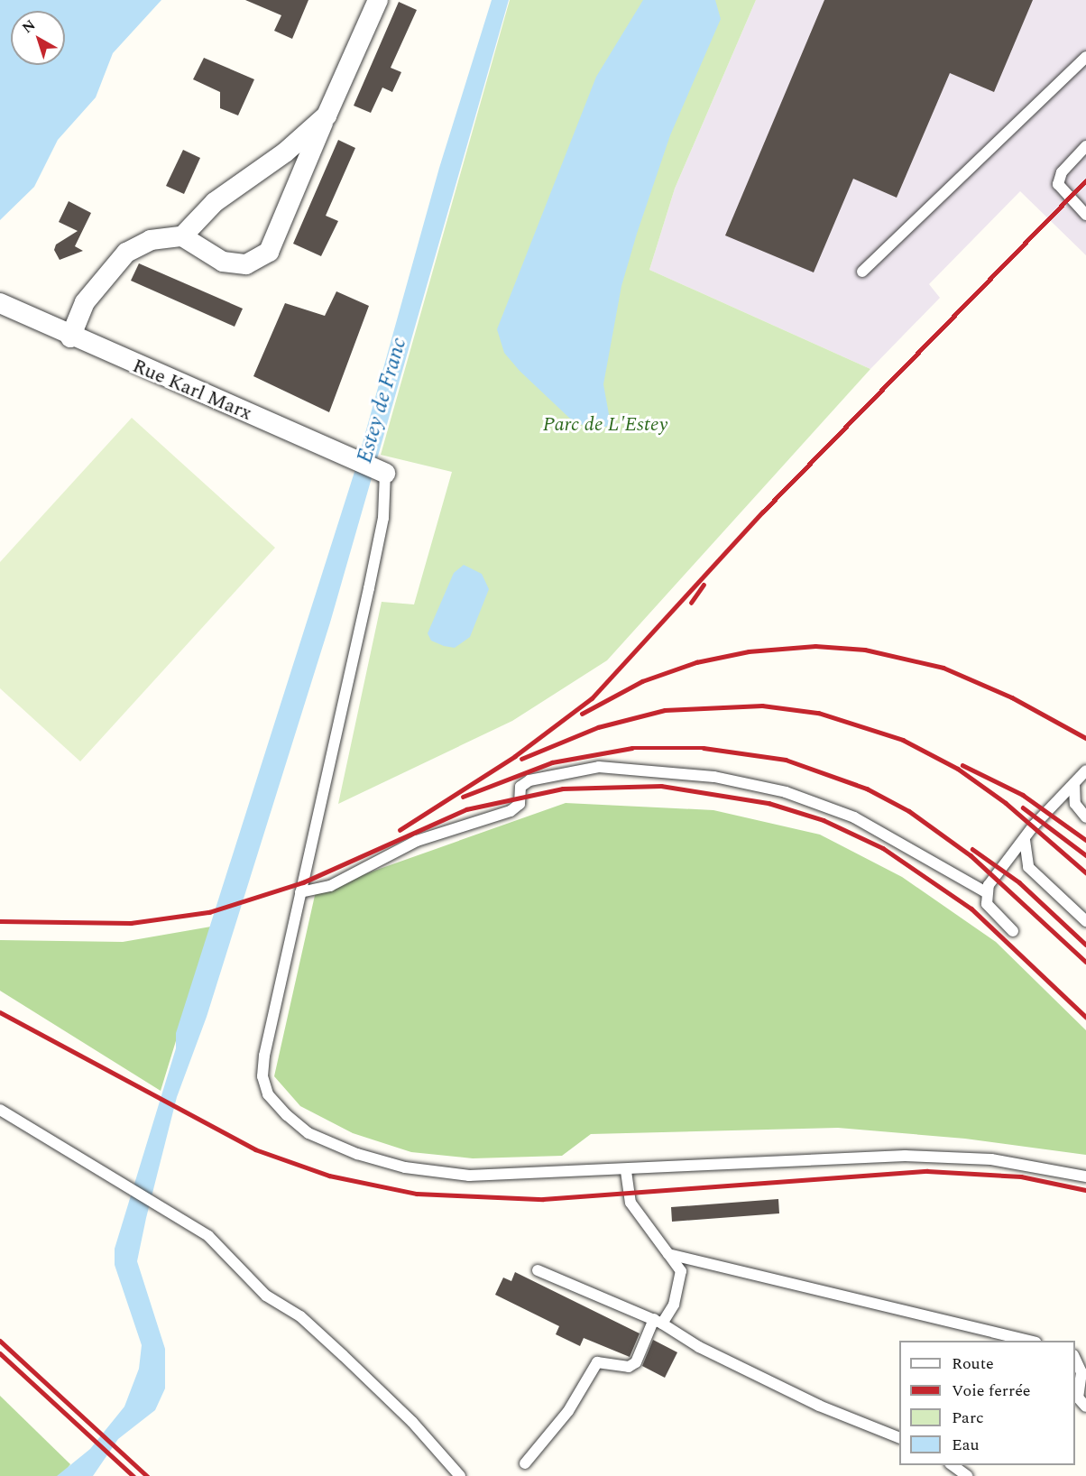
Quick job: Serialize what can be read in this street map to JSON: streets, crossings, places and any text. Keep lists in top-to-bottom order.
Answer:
{
  "streets": {
    "street": ["Rue Karl Marx"]
  },
  "water": ["Estey de Franc"],
  "parks": ["Parc de L'Estey"],
  "legend": [
    "Route",
    "Voie ferrée",
    "Parc",
    "Eau"
  ],
  "north": "top left"
}
